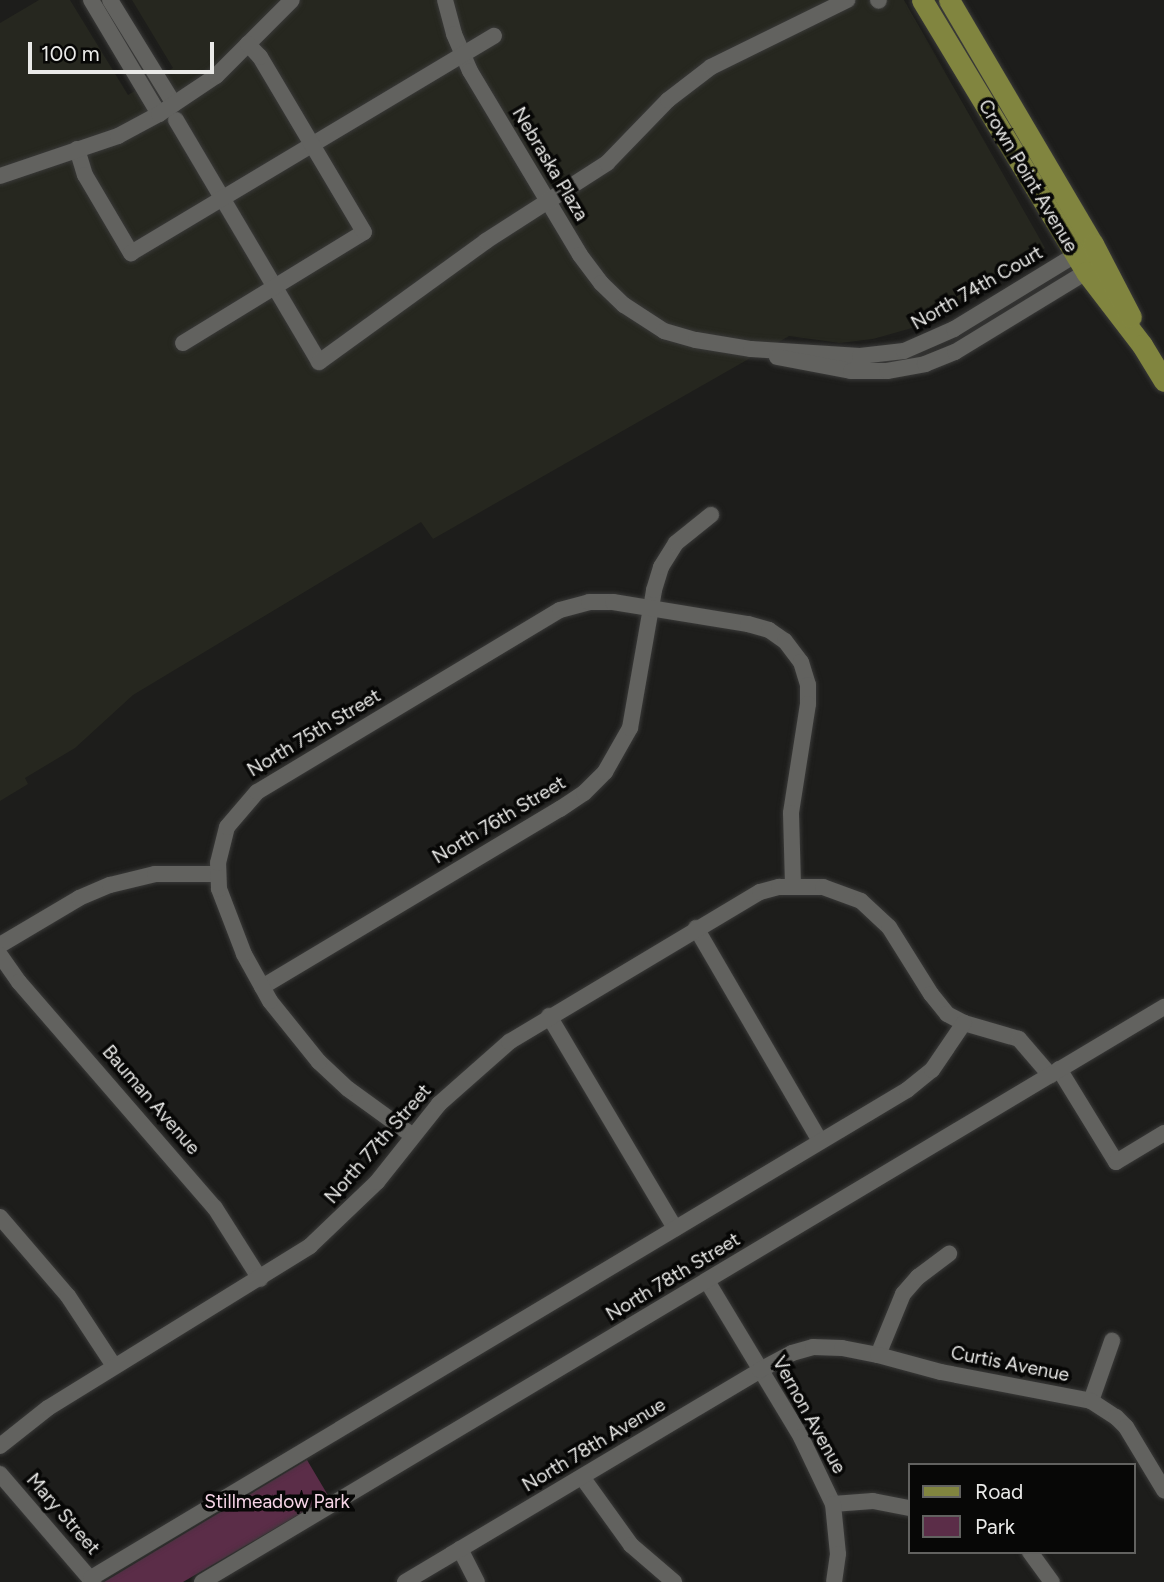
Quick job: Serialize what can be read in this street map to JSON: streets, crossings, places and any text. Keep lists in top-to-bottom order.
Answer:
{
  "streets": {
    "main road": ["Crown Point Avenue"],
    "street": [
      "Nebraska Plaza",
      "North 74th Court",
      "North 75th Street",
      "North 76th Street",
      "Bauman Avenue",
      "North 77th Street",
      "North 78th Street",
      "Curtis Avenue",
      "Vernon Avenue",
      "North 78th Avenue",
      "Mary Street"
    ]
  },
  "crossings": [
    ["Nebraska Plaza", "North 74th Court"],
    ["Crown Point Avenue", "North 74th Court"],
    ["North 75th Street", "North 76th Street"],
    ["North 75th Street", "North 77th Street"],
    ["Bauman Avenue", "North 77th Street"],
    ["North 78th Street", "Vernon Avenue"],
    ["Curtis Avenue", "North 78th Avenue"],
    ["Vernon Avenue", "North 78th Avenue"]
  ],
  "parks": ["Stillmeadow Park"],
  "legend": ["Road", "Park"],
  "scale_bar": "100 m"
}
